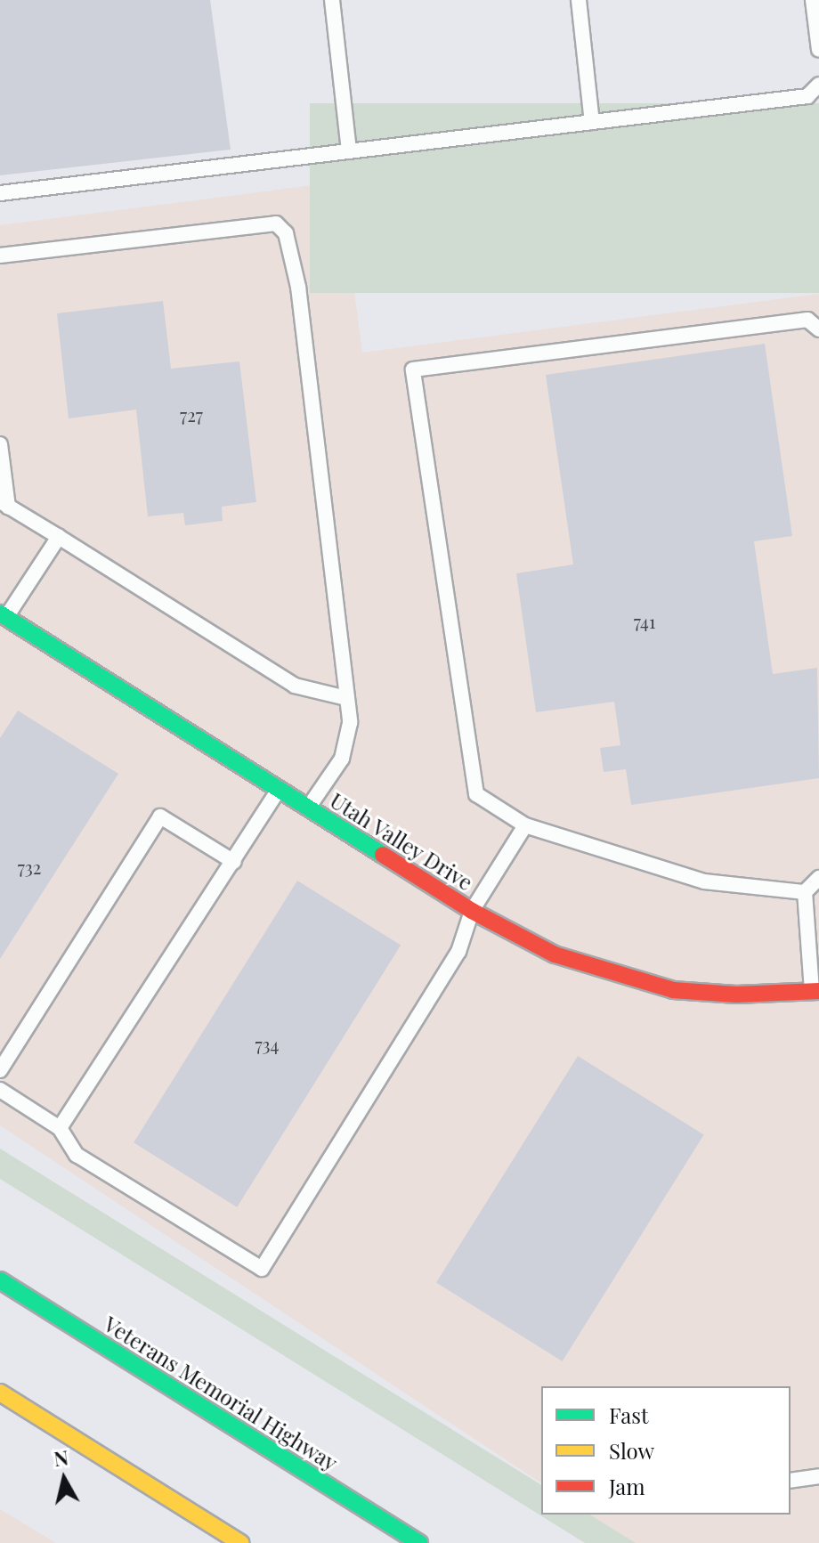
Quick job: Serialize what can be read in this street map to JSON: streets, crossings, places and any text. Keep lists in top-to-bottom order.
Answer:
{
  "streets": {
    "main road": ["Utah Valley Drive", "Veterans Memorial Highway"]
  },
  "house_numbers": [
    "727",
    "741",
    "732",
    "734"
  ],
  "legend": ["Fast", "Slow", "Jam"],
  "north": "top"
}
